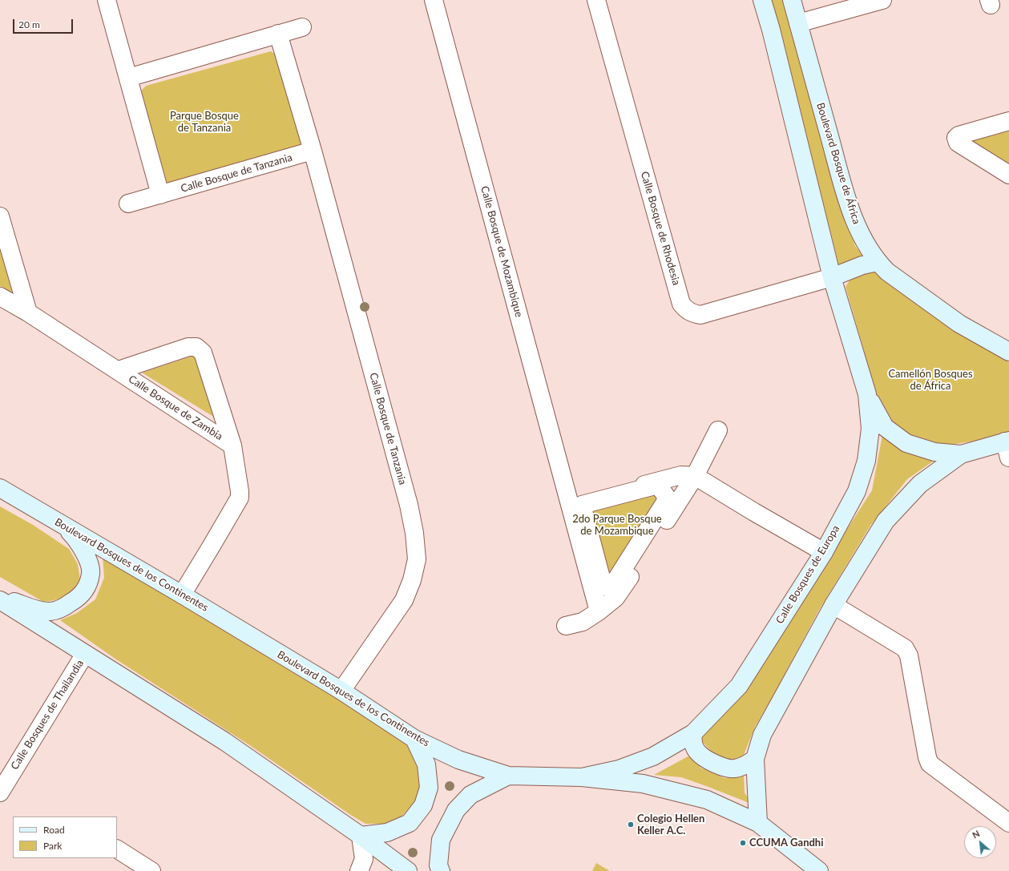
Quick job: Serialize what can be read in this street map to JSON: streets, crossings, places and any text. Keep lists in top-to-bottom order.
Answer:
{
  "streets": {
    "street": [
      "Boulevard Bosque de África",
      "Calle Bosque de Tanzania",
      "Calle Bosque de Rhodesia",
      "Calle Bosque de Mozambique",
      "Calle Bosque de Zambia",
      "Boulevard Bosques de los Continentes",
      "Calle Bosques de Europa",
      "Calle Bosques de Thailandia"
    ]
  },
  "crossings": [
    ["Calle Bosque de Tanzania", "Boulevard Bosques de los Continentes"],
    ["Calle Bosque de Rhodesia", "Calle Bosques de Europa"],
    ["Calle Bosque de Zambia", "Boulevard Bosques de los Continentes"],
    ["Boulevard Bosques de los Continentes", "Calle Bosques de Europa"]
  ],
  "parks": ["Parque Bosque de Tanzania", "Camellón Bosques de África", "2do Parque Bosque de Mozambique"],
  "places": ["Colegio Hellen Keller A.C.", "CCUMA Gandhi"],
  "legend": ["Road", "Park"],
  "scale_bar": "20 m",
  "north": "top left"
}
